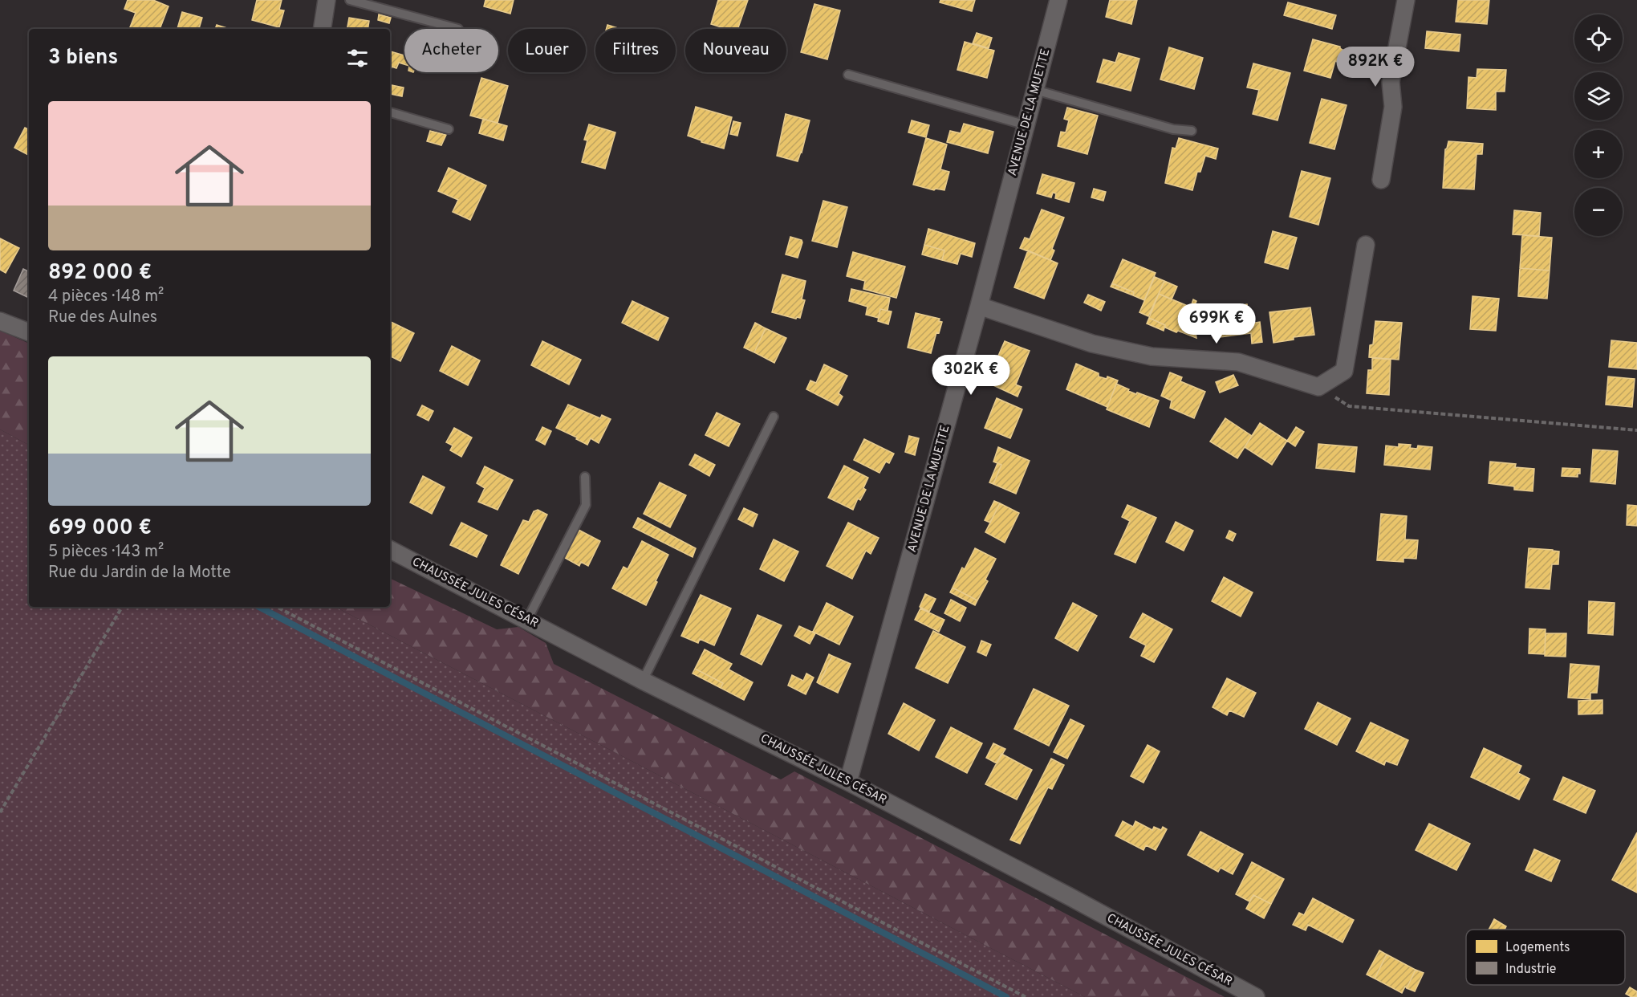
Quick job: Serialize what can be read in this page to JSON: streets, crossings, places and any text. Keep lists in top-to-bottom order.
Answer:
{
  "streets": {
    "street": ["AVENUE DE LA MUETTE", "CHAUSSÉE JULES CÉSAR"]
  },
  "crossings": [
    ["AVENUE DE LA MUETTE", "CHAUSSÉE JULES CÉSAR"]
  ],
  "legend": ["Logements", "Industrie"],
  "page": {
    "map_buttons": ["+", "−"],
    "chip": [
      "Acheter",
      "Louer",
      "Filtres",
      "Nouveau"
    ],
    "heading": "3 biens",
    "price": ["892K €", "699K €", "302K €"],
    "list": [
      {
        "name": "892 000 €",
        "note": "4 pièces · 148 m² · Rue des Aulnes"
      },
      {
        "name": "699 000 €",
        "note": "5 pièces · 143 m² · Rue du Jardin de la Motte"
      }
    ]
  }
}
